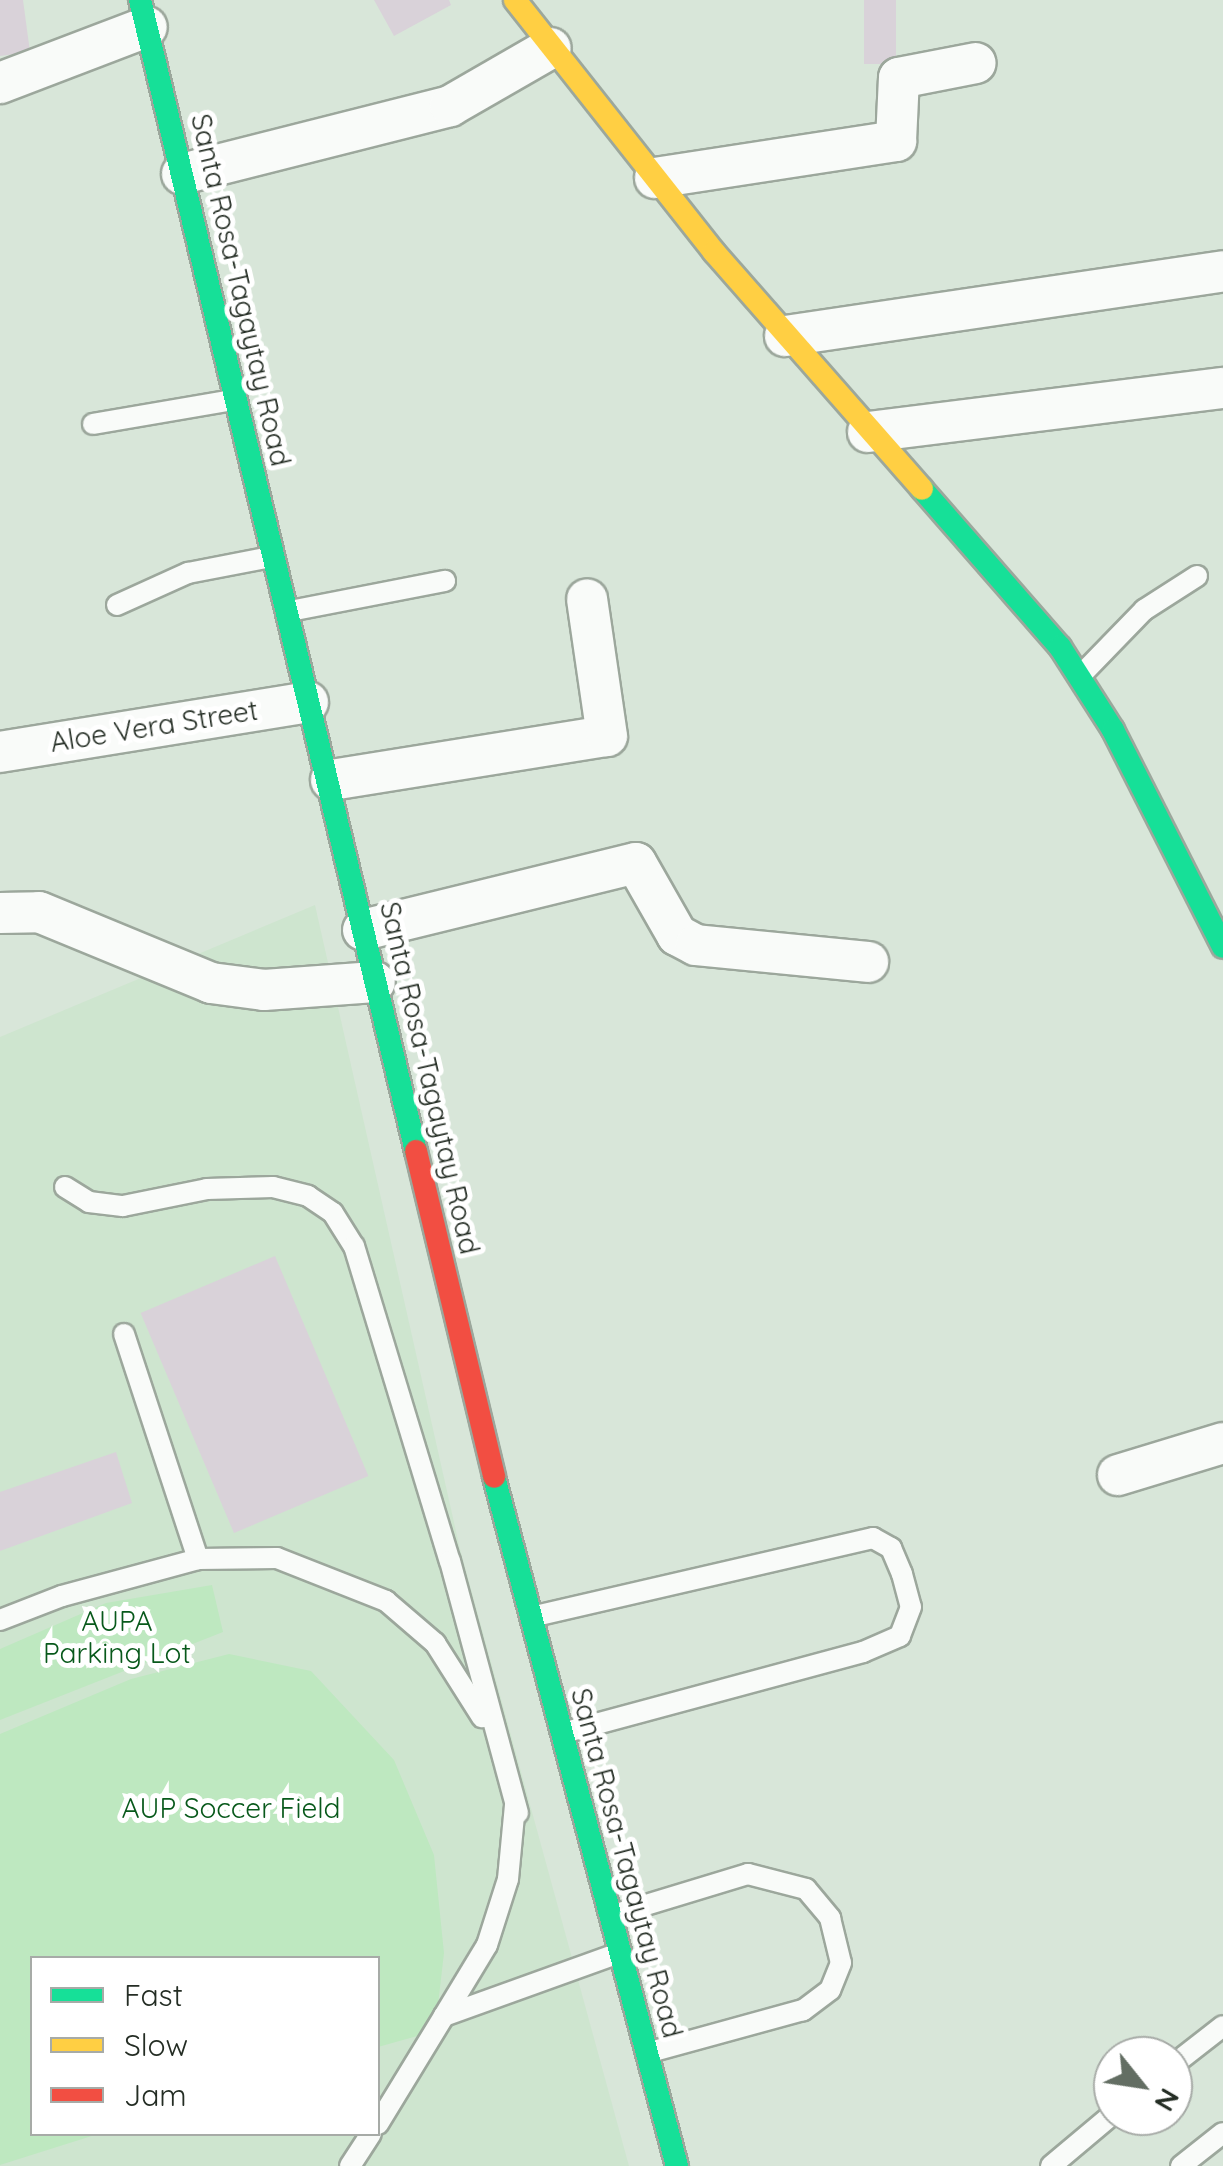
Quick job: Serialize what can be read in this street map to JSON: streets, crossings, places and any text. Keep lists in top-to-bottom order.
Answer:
{
  "streets": {
    "main road": ["Santa Rosa-Tagaytay Road"],
    "street": ["Aloe Vera Street"]
  },
  "crossings": [
    ["Santa Rosa-Tagaytay Road", "Aloe Vera Street"]
  ],
  "parks": ["AUPA Parking Lot", "AUP Soccer Field"],
  "legend": ["Fast", "Slow", "Jam"],
  "north": "bottom right"
}
